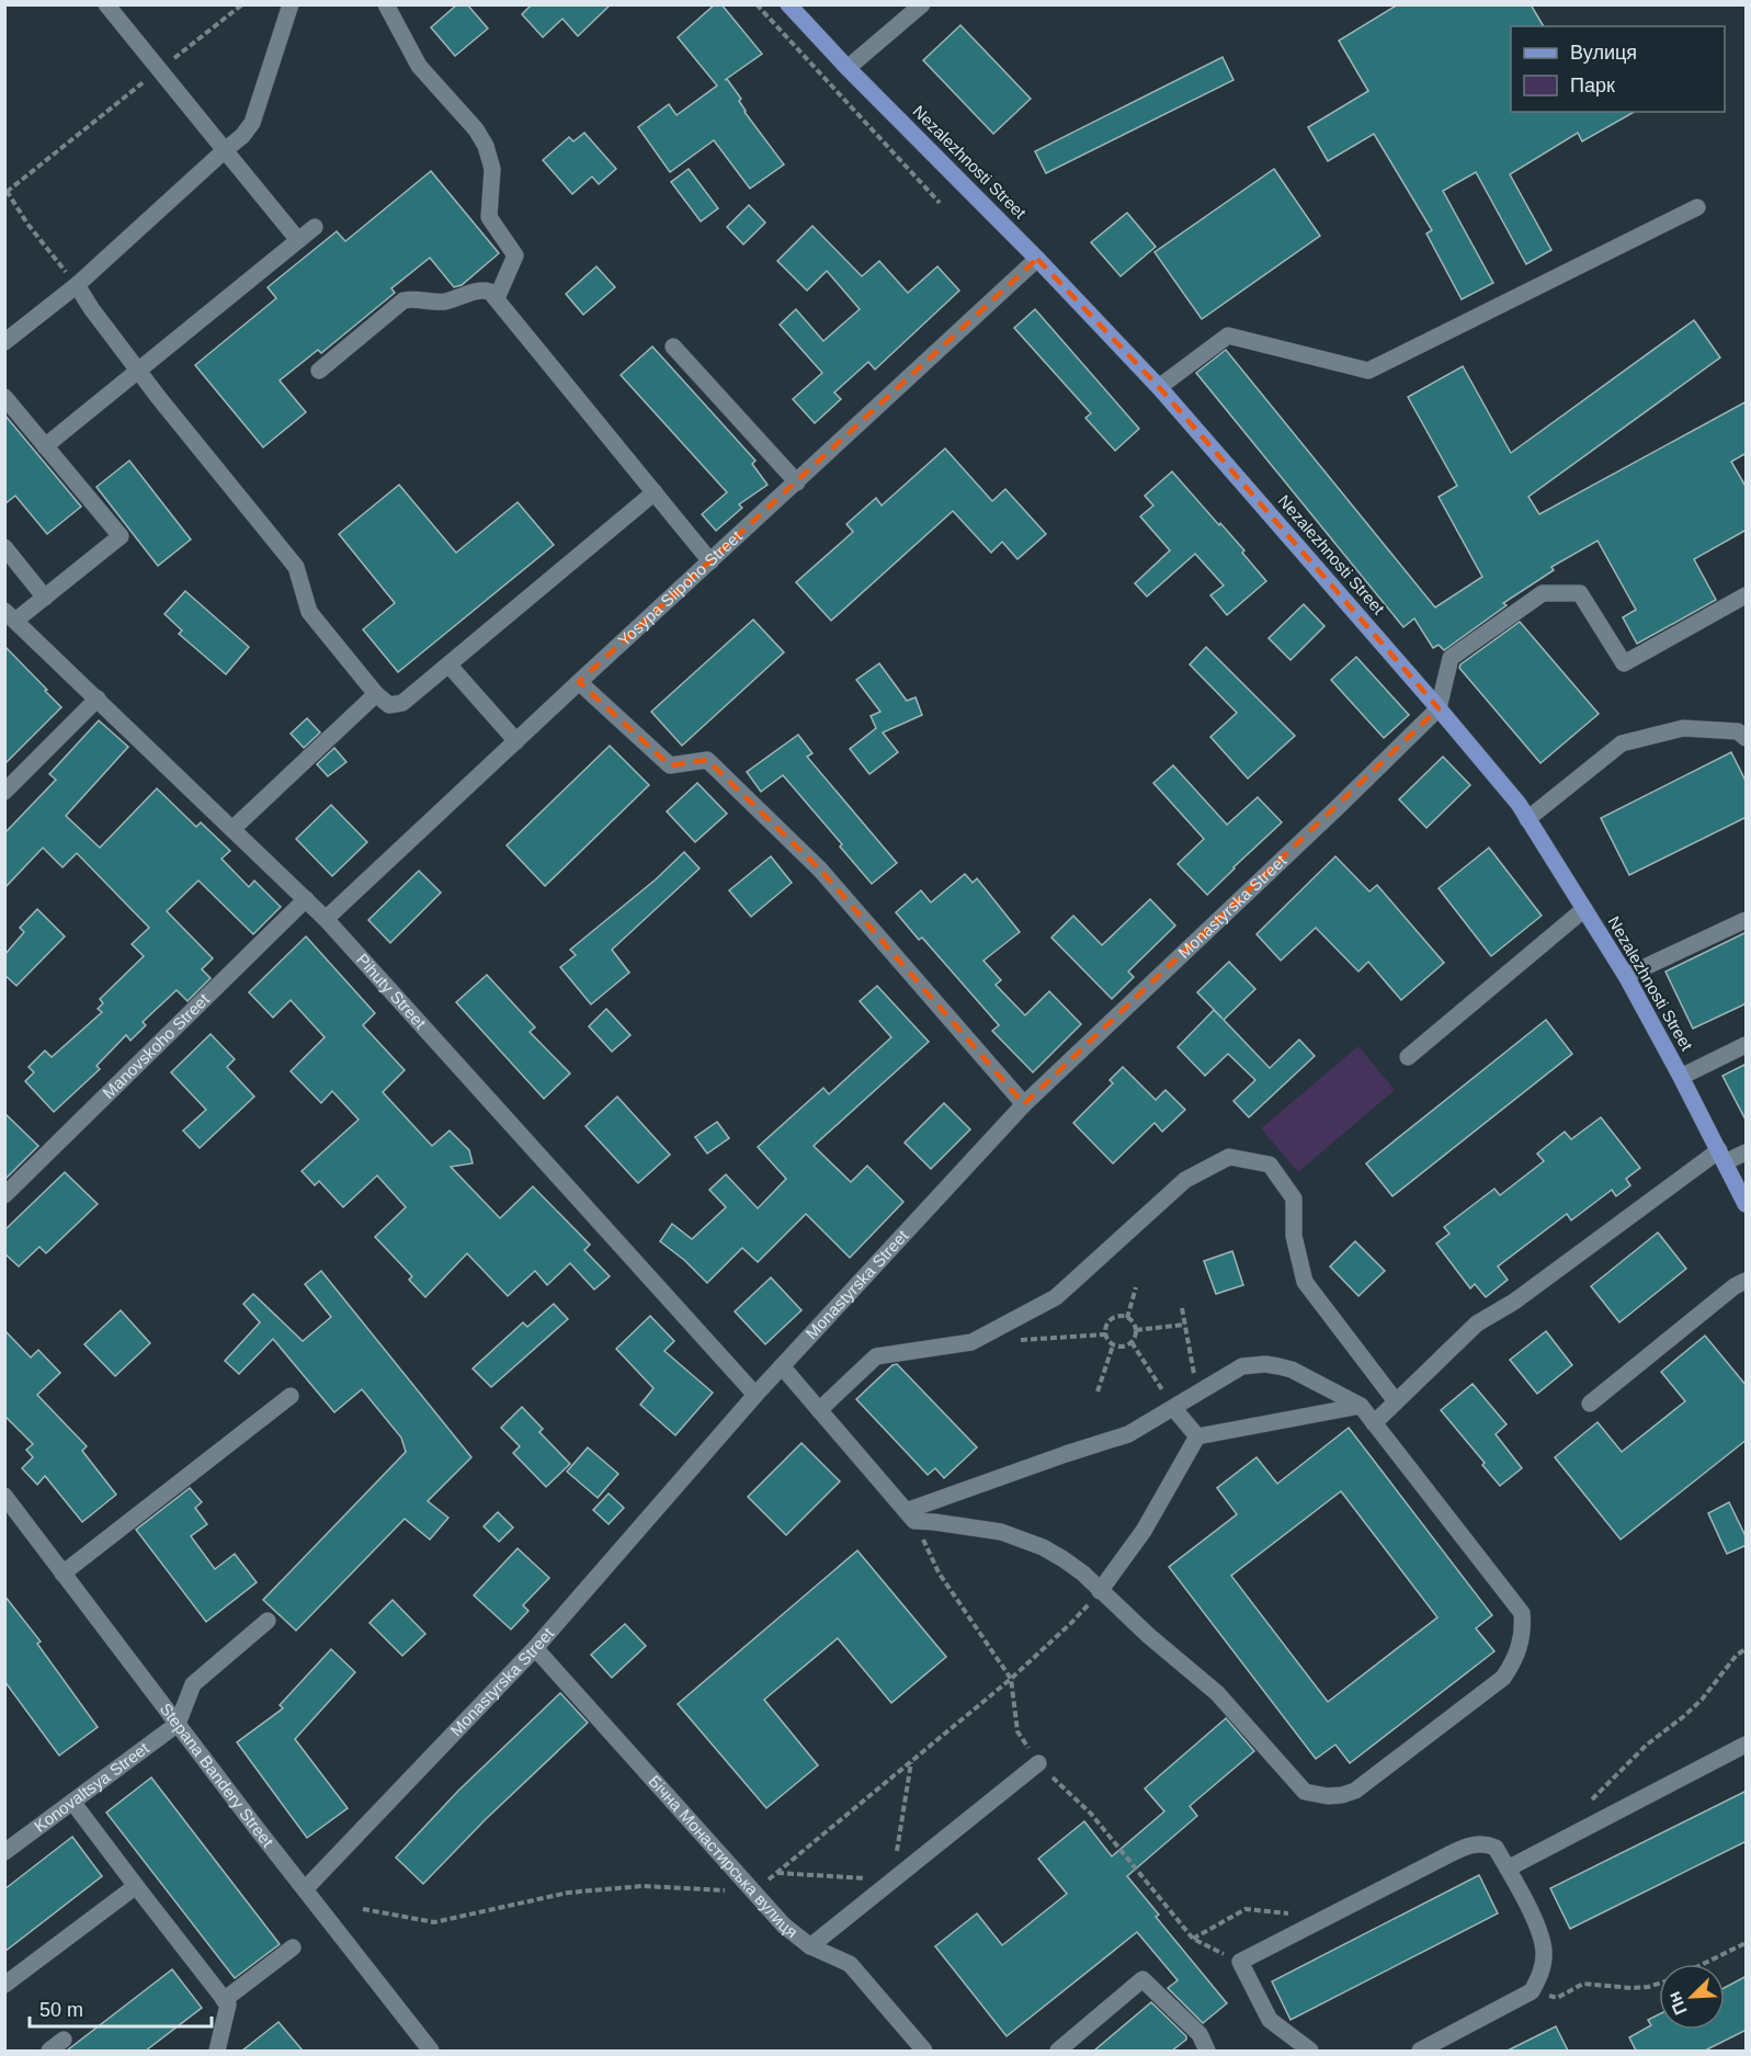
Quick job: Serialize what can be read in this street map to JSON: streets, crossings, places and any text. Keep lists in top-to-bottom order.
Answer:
{
  "streets": {
    "main road": ["Nezalezhnosti Street"],
    "street": [
      "Yosypa Slipoho Street",
      "Monastyrska Street",
      "Pihuty Street",
      "Manovskoho Street",
      "Stepana Bandery Street",
      "Konovaltsya Street",
      "Бічна Монастирська вулиця"
    ]
  },
  "crossings": [
    ["Nezalezhnosti Street", "Yosypa Slipoho Street"],
    ["Nezalezhnosti Street", "Monastyrska Street"],
    ["Yosypa Slipoho Street", "Pihuty Street"],
    ["Monastyrska Street", "Pihuty Street"],
    ["Monastyrska Street", "Stepana Bandery Street"],
    ["Monastyrska Street", "Бічна Монастирська вулиця"],
    ["Pihuty Street", "Manovskoho Street"],
    ["Stepana Bandery Street", "Konovaltsya Street"]
  ],
  "legend": ["Вулиця", "Парк"],
  "scale_bar": "50 m",
  "north": "bottom left"
}
